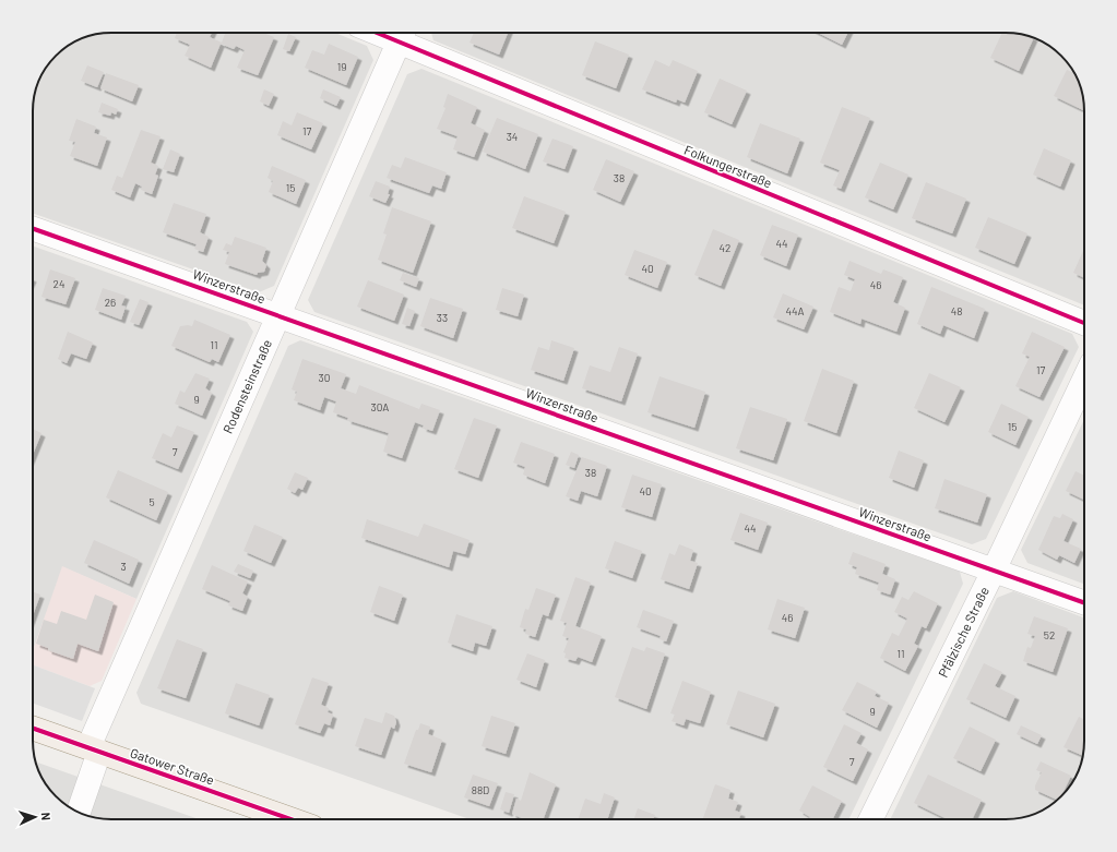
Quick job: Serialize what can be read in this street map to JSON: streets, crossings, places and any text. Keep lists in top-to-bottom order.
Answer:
{
  "streets": {
    "main road": ["Gatower Straße"],
    "street": [
      "Folkungerstraße",
      "Winzerstraße",
      "Rodensteinstraße",
      "Pfälzische Straße"
    ]
  },
  "crossings": [
    ["Folkungerstraße", "Rodensteinstraße"],
    ["Winzerstraße", "Rodensteinstraße"],
    ["Winzerstraße", "Pfälzische Straße"],
    ["Rodensteinstraße", "Gatower Straße"]
  ],
  "house_numbers": [
    "19",
    "17",
    "34",
    "38",
    "15",
    "44",
    "42",
    "40",
    "24",
    "46",
    "26",
    "44A",
    "48",
    "33",
    "11",
    "17",
    "30",
    "9",
    "30A",
    "15",
    "7",
    "38",
    "40",
    "5",
    "44",
    "3",
    "46",
    "52",
    "11",
    "9",
    "7",
    "88D"
  ],
  "north": "right"
}
